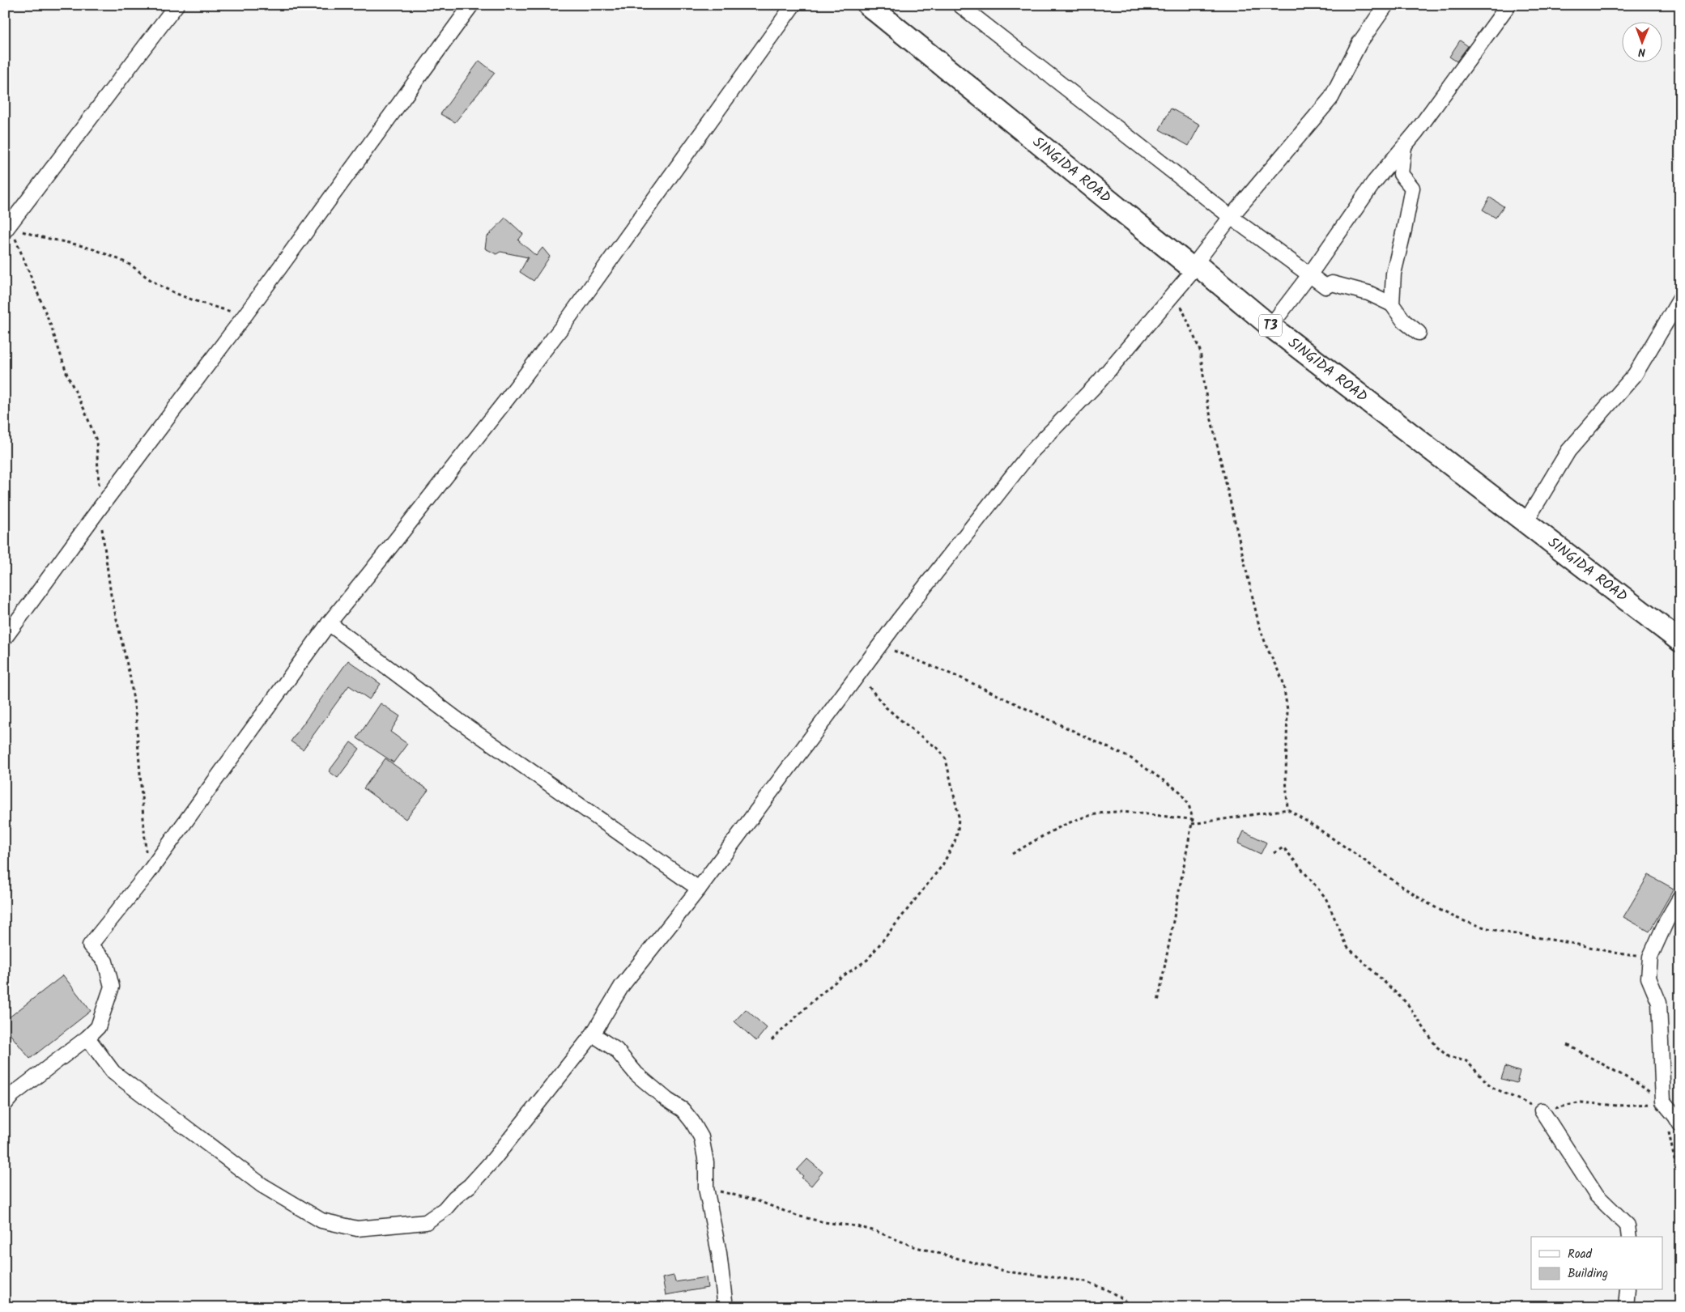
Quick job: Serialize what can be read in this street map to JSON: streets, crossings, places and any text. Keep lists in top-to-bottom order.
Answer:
{
  "streets": {
    "highway": ["SINGIDA ROAD", "T3"]
  },
  "legend": ["Road", "Building"],
  "north": "bottom"
}
